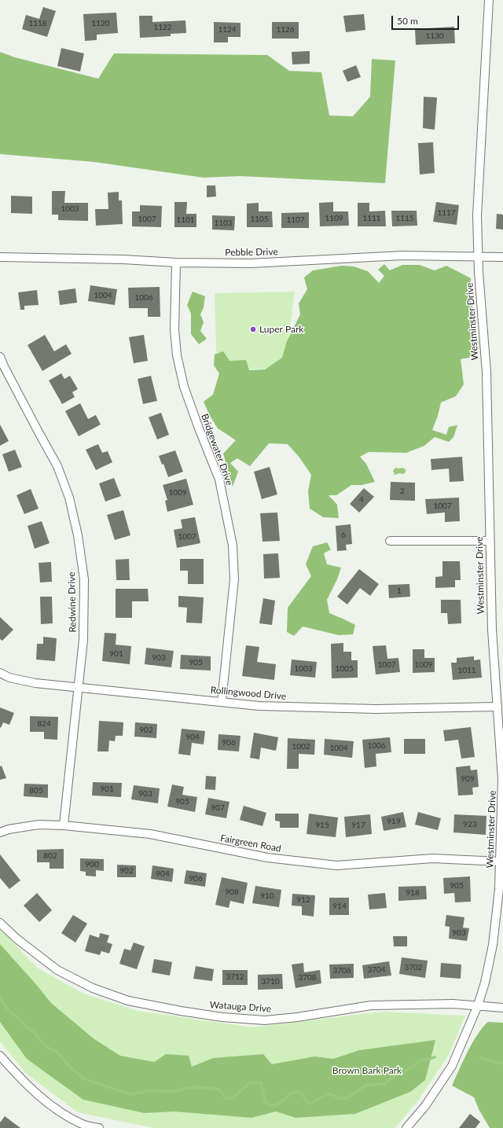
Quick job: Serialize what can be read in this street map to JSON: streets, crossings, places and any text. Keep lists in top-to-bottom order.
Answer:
{
  "streets": {
    "street": [
      "Pebble Drive",
      "Westminster Drive",
      "Bridgewater Drive",
      "Redwine Drive",
      "Rollingwood Drive",
      "Fairgreen Road",
      "Watauga Drive"
    ]
  },
  "crossings": [
    ["Pebble Drive", "Westminster Drive"],
    ["Pebble Drive", "Bridgewater Drive"],
    ["Westminster Drive", "Rollingwood Drive"],
    ["Westminster Drive", "Fairgreen Road"],
    ["Westminster Drive", "Watauga Drive"],
    ["Bridgewater Drive", "Rollingwood Drive"],
    ["Redwine Drive", "Rollingwood Drive"],
    ["Redwine Drive", "Fairgreen Road"]
  ],
  "parks": ["Brown Bark Park"],
  "places": ["Luper Park"],
  "house_numbers": [
    "1118",
    "1120",
    "1122",
    "1124",
    "1126",
    "1130",
    "1003",
    "1117",
    "1109",
    "1111",
    "1115",
    "1007",
    "1105",
    "1101",
    "1107",
    "1103",
    "1004",
    "1006",
    "2",
    "1009",
    "4",
    "1007",
    "6",
    "1007",
    "1",
    "901",
    "903",
    "905",
    "1007",
    "1009",
    "1003",
    "1005",
    "1011",
    "824",
    "902",
    "904",
    "906",
    "1006",
    "1002",
    "1004",
    "909",
    "901",
    "805",
    "903",
    "905",
    "907",
    "919",
    "923",
    "915",
    "917",
    "802",
    "900",
    "902",
    "904",
    "906",
    "905",
    "908",
    "918",
    "910",
    "912",
    "914",
    "903",
    "3702",
    "3704",
    "3706",
    "3712",
    "3708",
    "3710"
  ],
  "scale_bar": "50 m"
}
